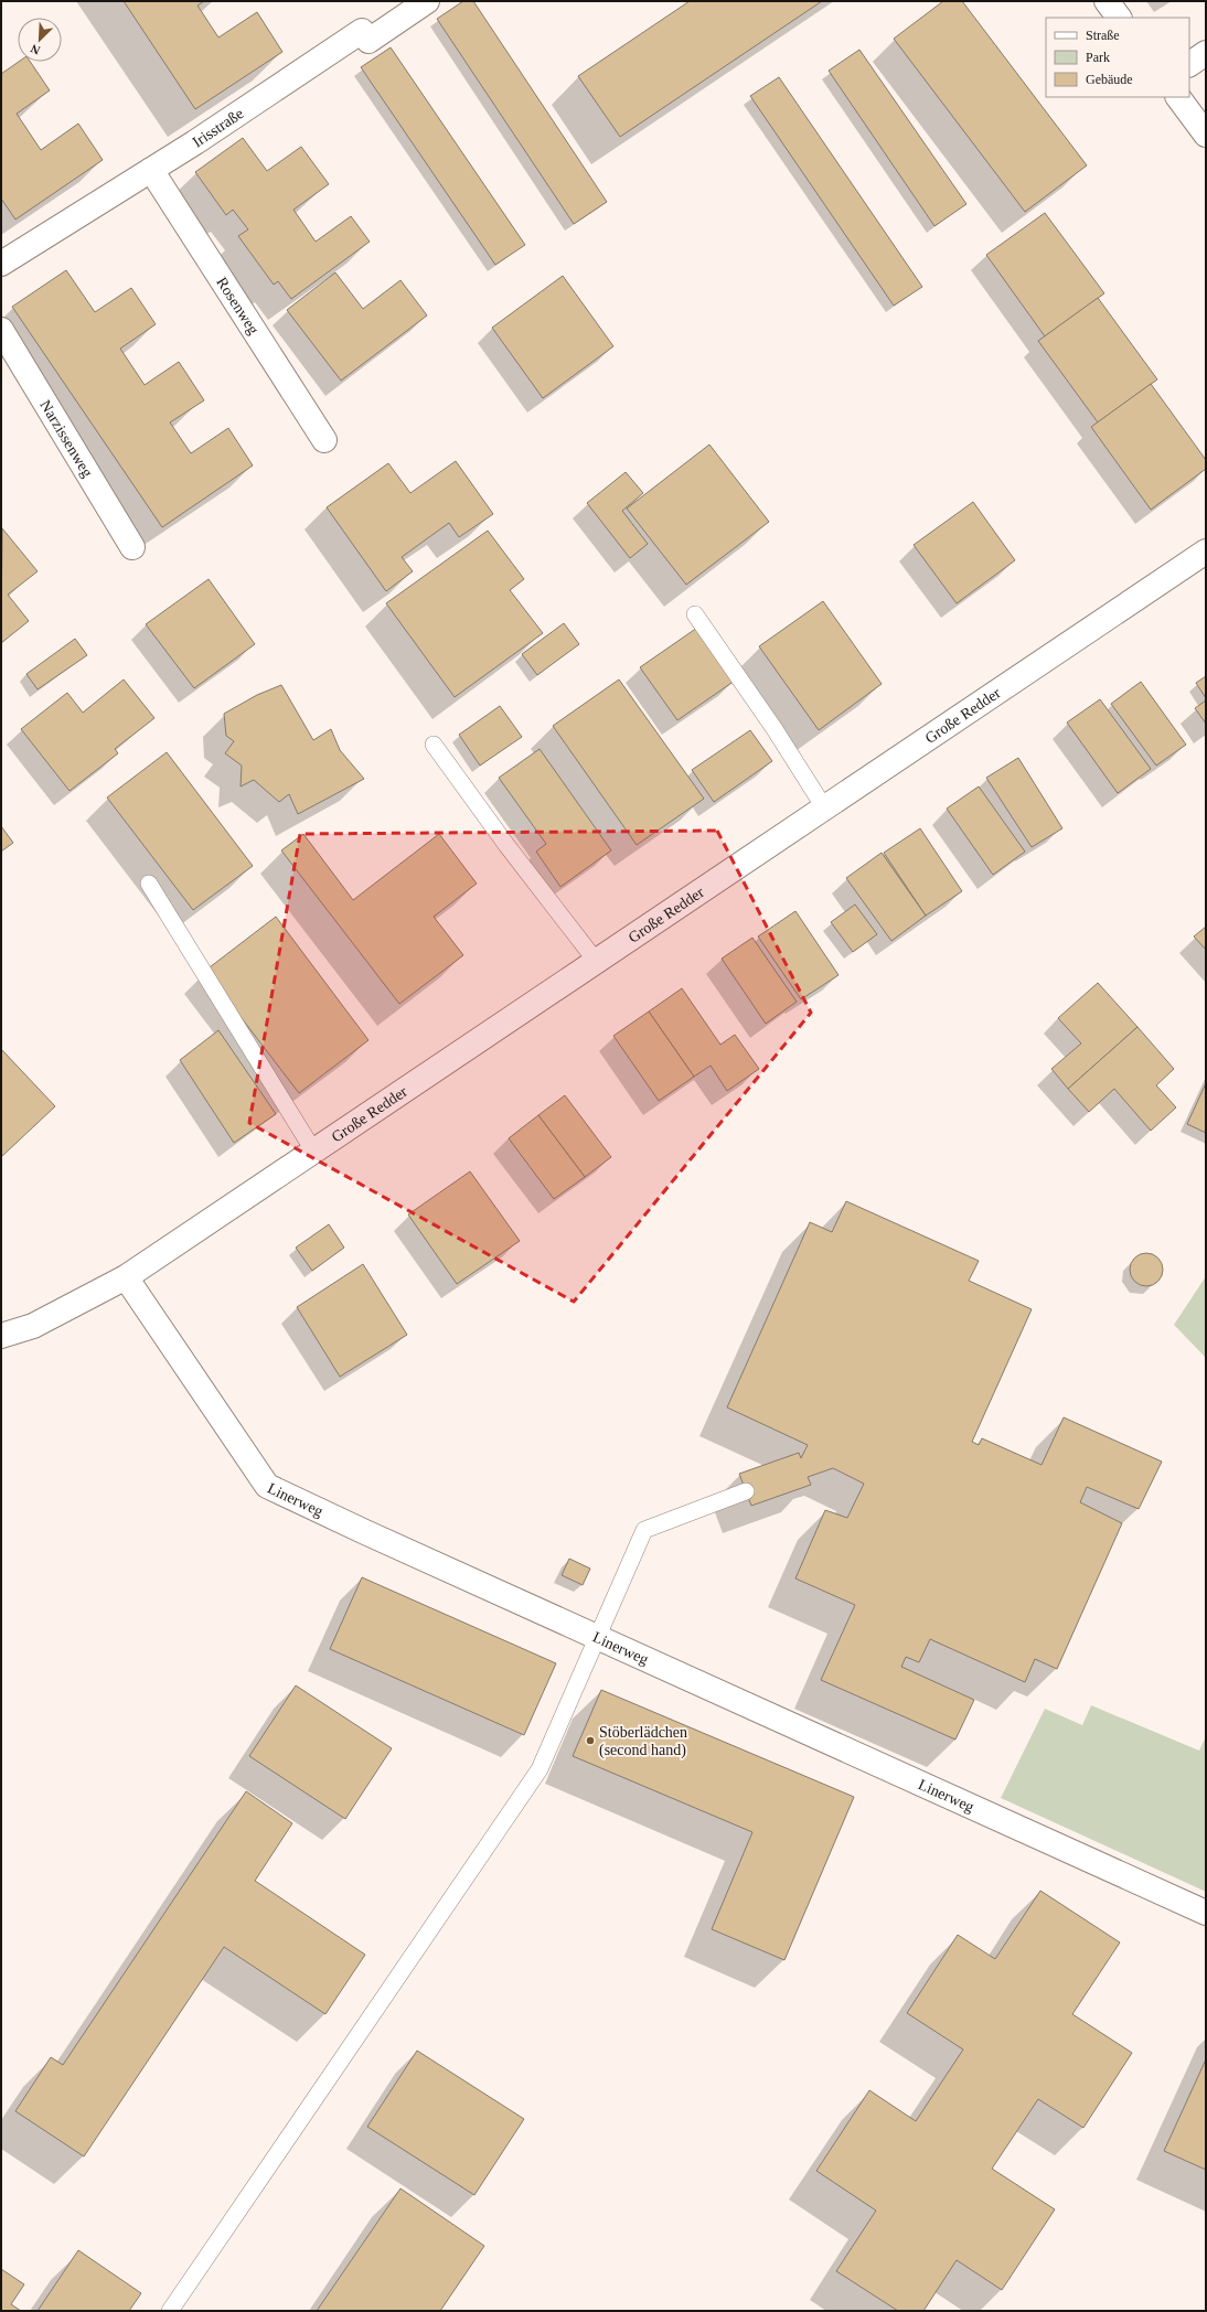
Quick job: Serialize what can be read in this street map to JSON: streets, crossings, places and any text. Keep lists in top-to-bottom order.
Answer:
{
  "streets": {
    "street": [
      "Irisstraße",
      "Rosenweg",
      "Narzissenweg",
      "Große Redder",
      "Linerweg"
    ]
  },
  "crossings": [
    ["Irisstraße", "Rosenweg"],
    ["Große Redder", "Linerweg"]
  ],
  "places": ["Stöberlädchen (second hand)"],
  "legend": ["Straße", "Park", "Gebäude"],
  "north": "bottom left"
}
